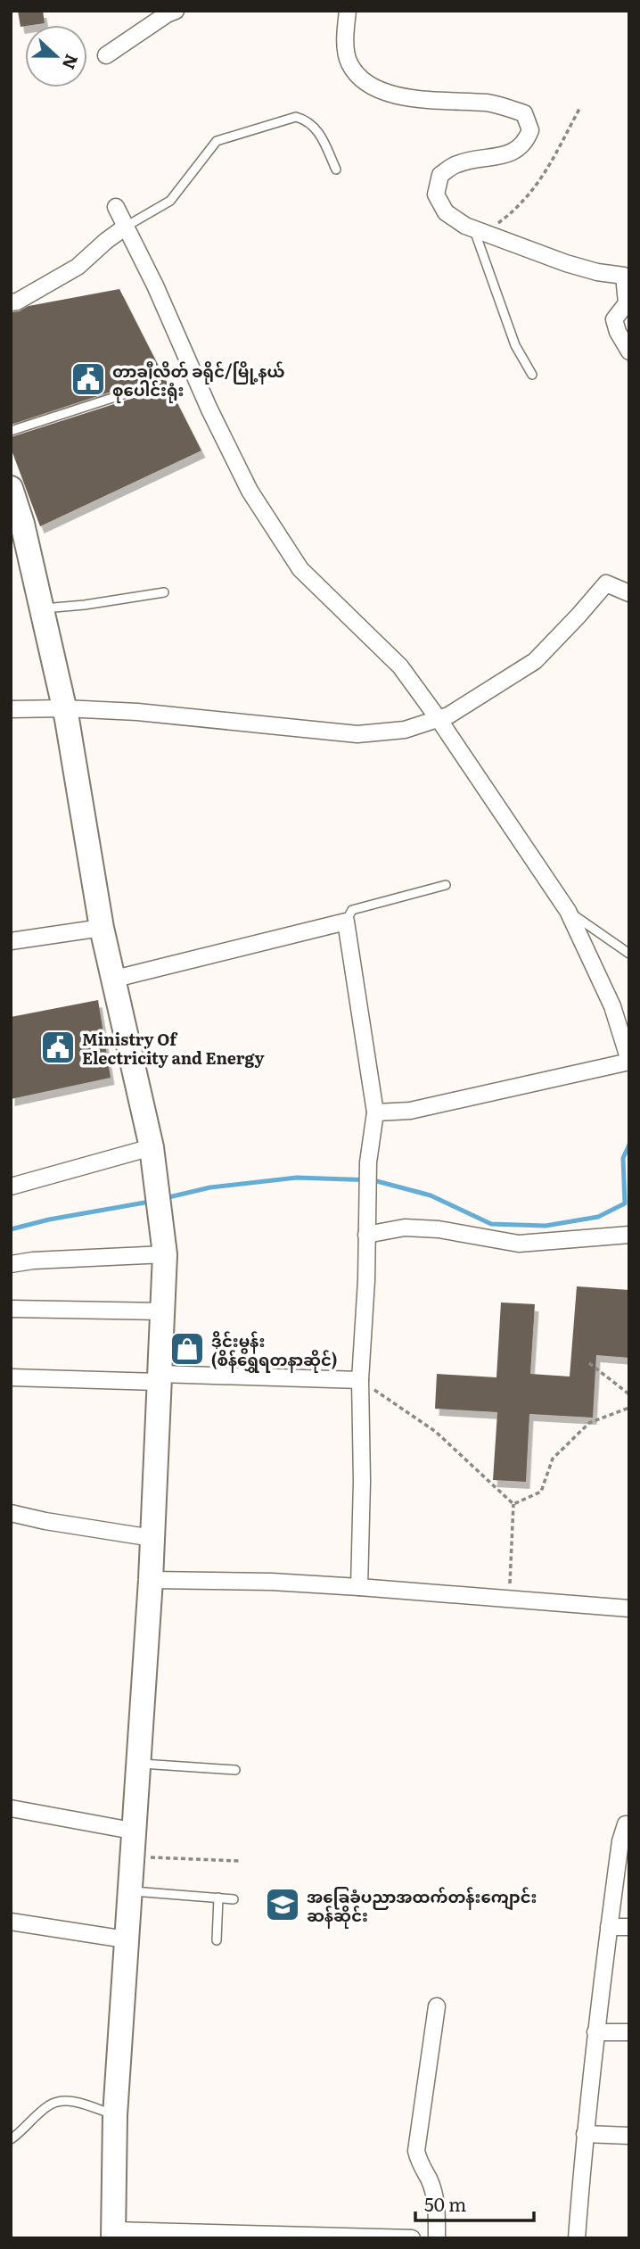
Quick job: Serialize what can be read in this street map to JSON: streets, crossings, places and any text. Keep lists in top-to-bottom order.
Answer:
{
  "places": {
    "public building": ["တာချီလိတ် ခရိုင်/မြို့နယ် စုပေါင်းရုံး", "Ministry Of Electricity and Energy"],
    "shop": ["ဒိုင်းမွန်း (စိန်ရွှေရတနာဆိုင်)"],
    "school or university": ["အခြေခံပညာအထက်တန်းကျောင်း ဆန်ဆိုင်း"]
  },
  "scale_bar": "50 m",
  "north": "right"
}
